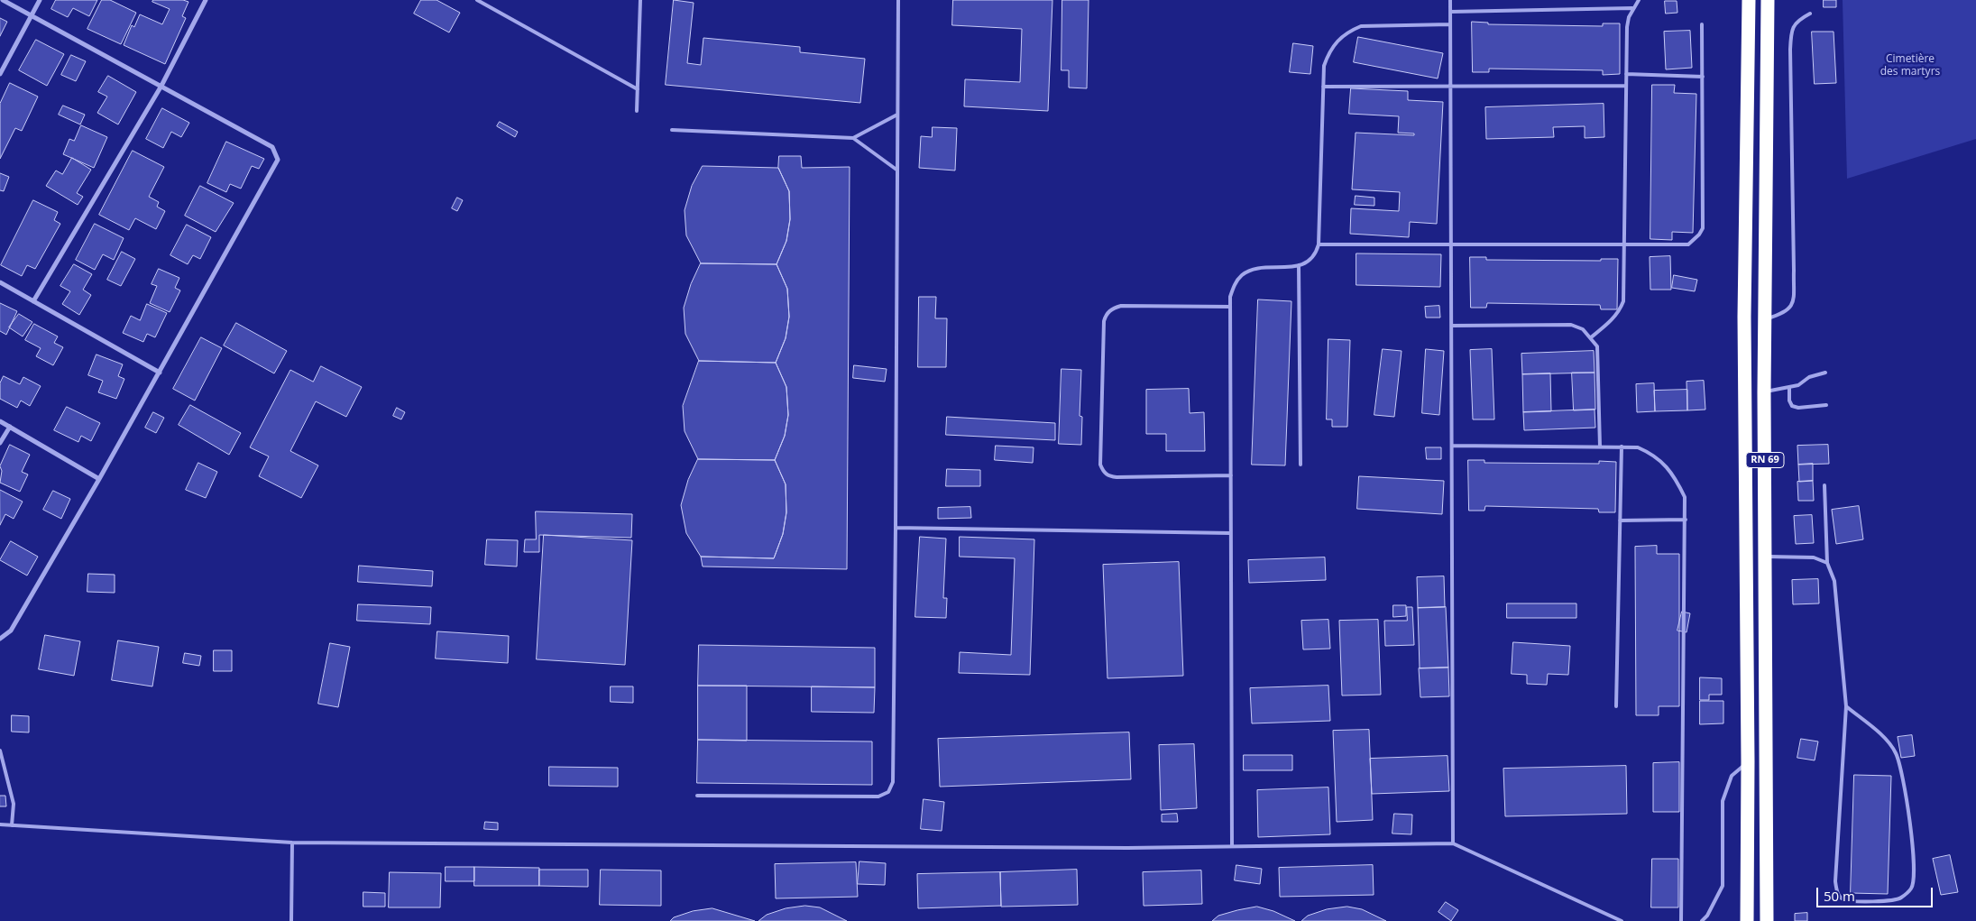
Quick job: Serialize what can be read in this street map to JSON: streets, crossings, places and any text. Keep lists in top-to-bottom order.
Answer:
{
  "streets": {
    "highway": ["RN 69"]
  },
  "parks": ["Cimetière des martyrs"],
  "scale_bar": "50 m"
}
